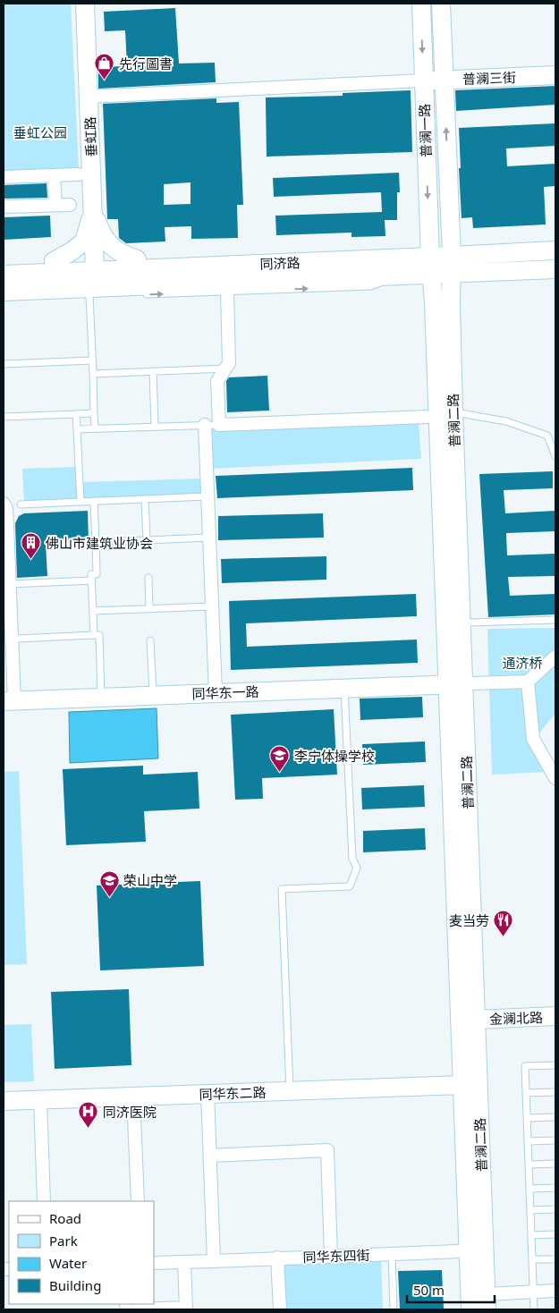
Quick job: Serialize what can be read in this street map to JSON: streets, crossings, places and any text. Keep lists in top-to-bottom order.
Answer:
{
  "streets": {
    "main road": [
      "普澜三街",
      "普澜一路",
      "垂虹路",
      "同济路",
      "普澜二路",
      "同华东一路",
      "金澜北路",
      "同华东二路"
    ],
    "street": ["同华东四街"]
  },
  "crossings": [
    ["普澜三街", "普澜一路"],
    ["普澜一路", "同济路"],
    ["普澜一路", "普澜二路"],
    ["垂虹路", "同济路"],
    ["同济路", "普澜二路"],
    ["普澜二路", "同华东一路"],
    ["普澜二路", "同华东二路"]
  ],
  "parks": ["垂虹公园", "通济桥"],
  "places": {
    "shop": ["先行圖書"],
    "building": ["佛山市建筑业协会"],
    "school or university": ["李宁体操学校", "荣山中学"],
    "restaurant": ["麦当劳"],
    "hospital": ["同济医院"]
  },
  "legend": [
    "Road",
    "Park",
    "Water",
    "Building"
  ],
  "scale_bar": "50 m"
}
